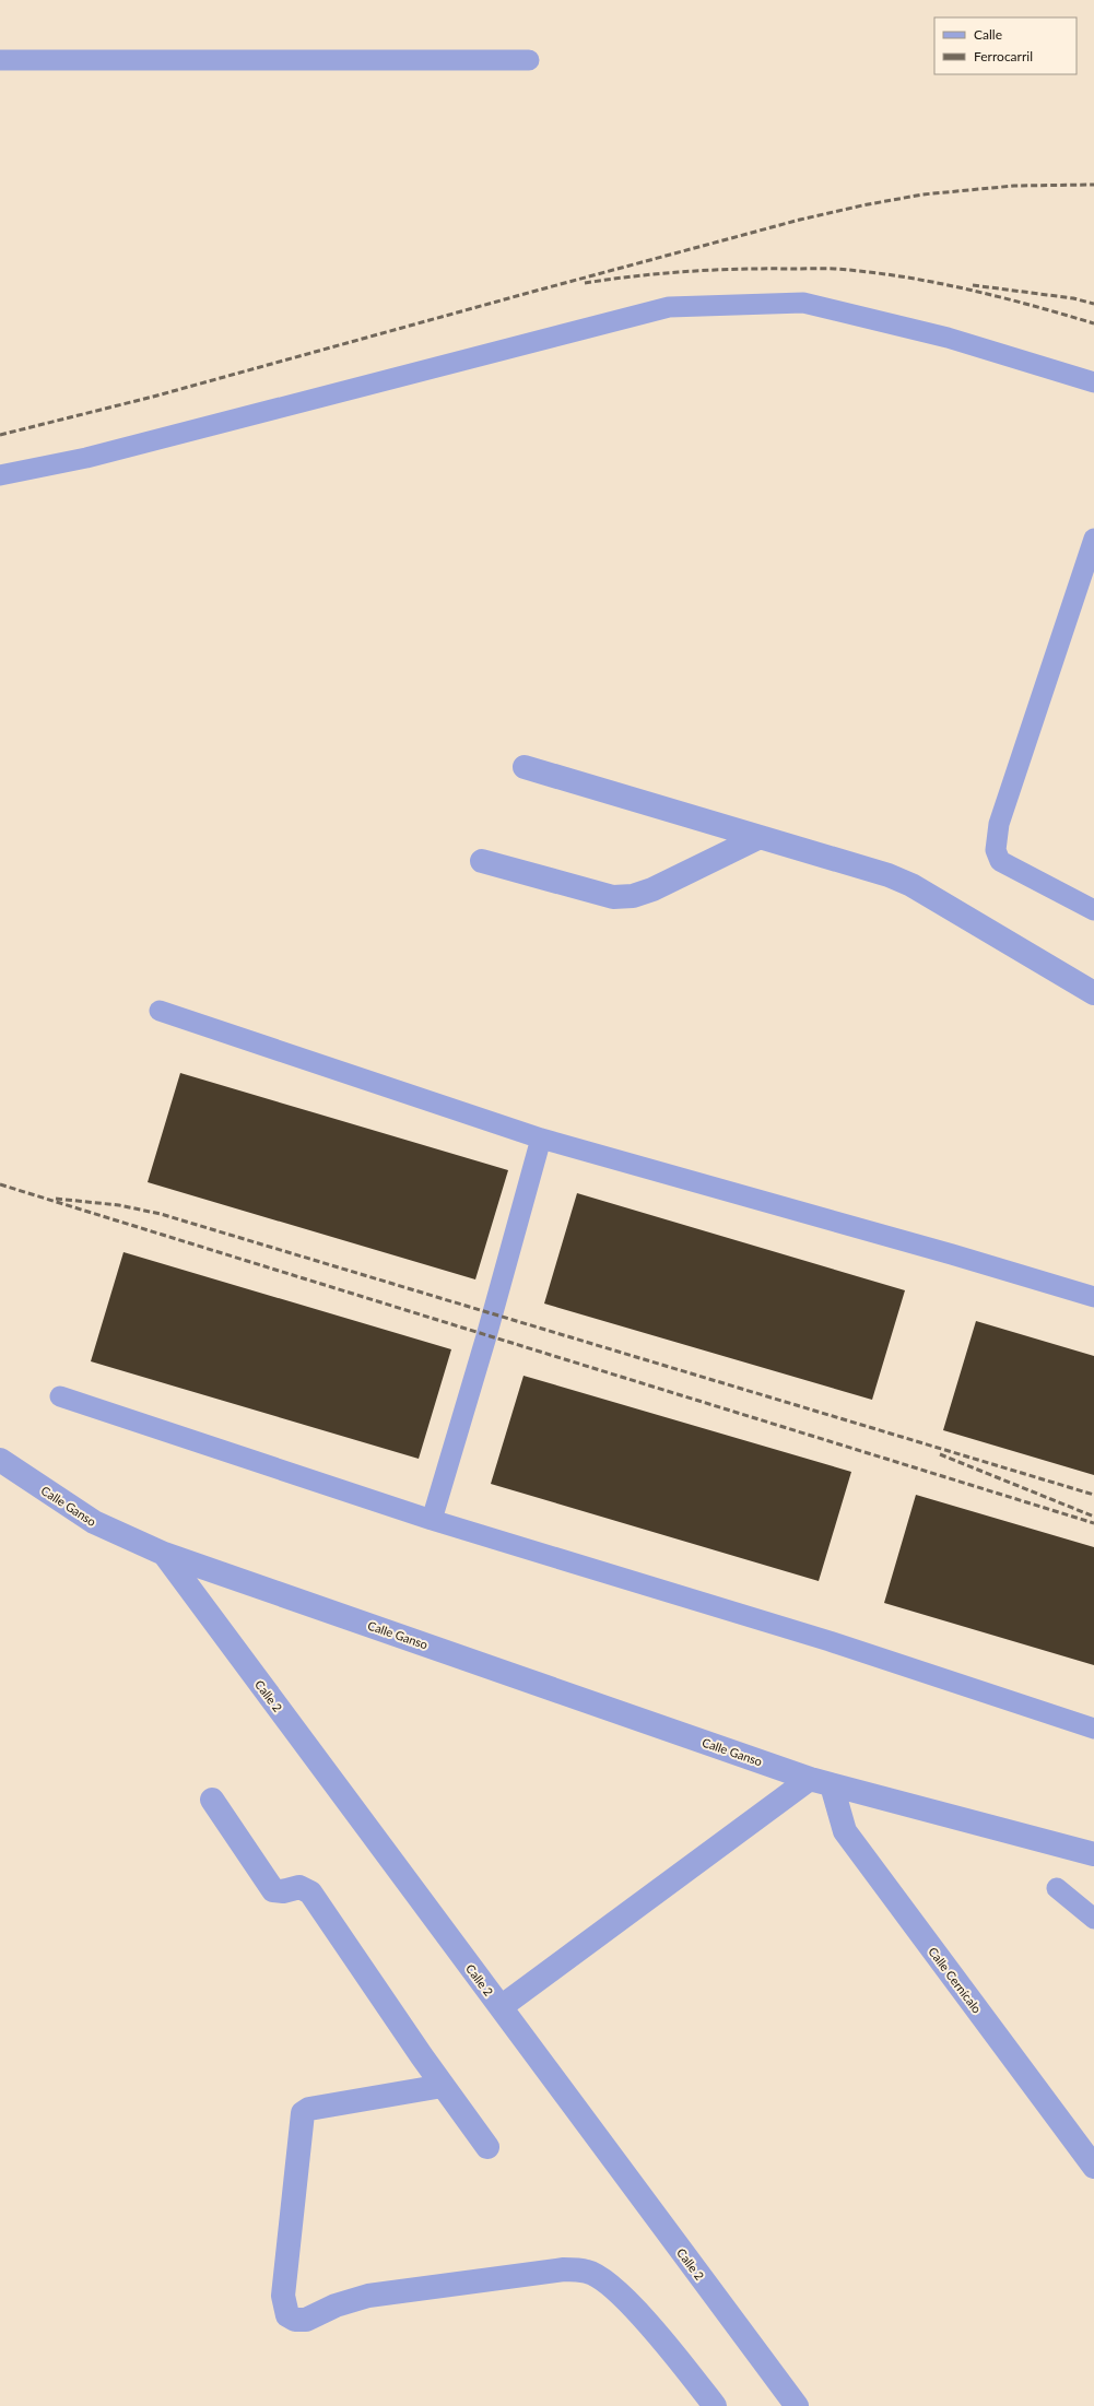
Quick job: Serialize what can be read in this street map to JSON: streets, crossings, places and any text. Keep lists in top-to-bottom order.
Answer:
{
  "streets": {
    "street": ["Calle Ganso", "Calle 2", "Calle Cernícalo"]
  },
  "crossings": [
    ["Calle Ganso", "Calle 2"],
    ["Calle Ganso", "Calle Cernícalo"]
  ],
  "legend": ["Calle", "Ferrocarril"]
}
